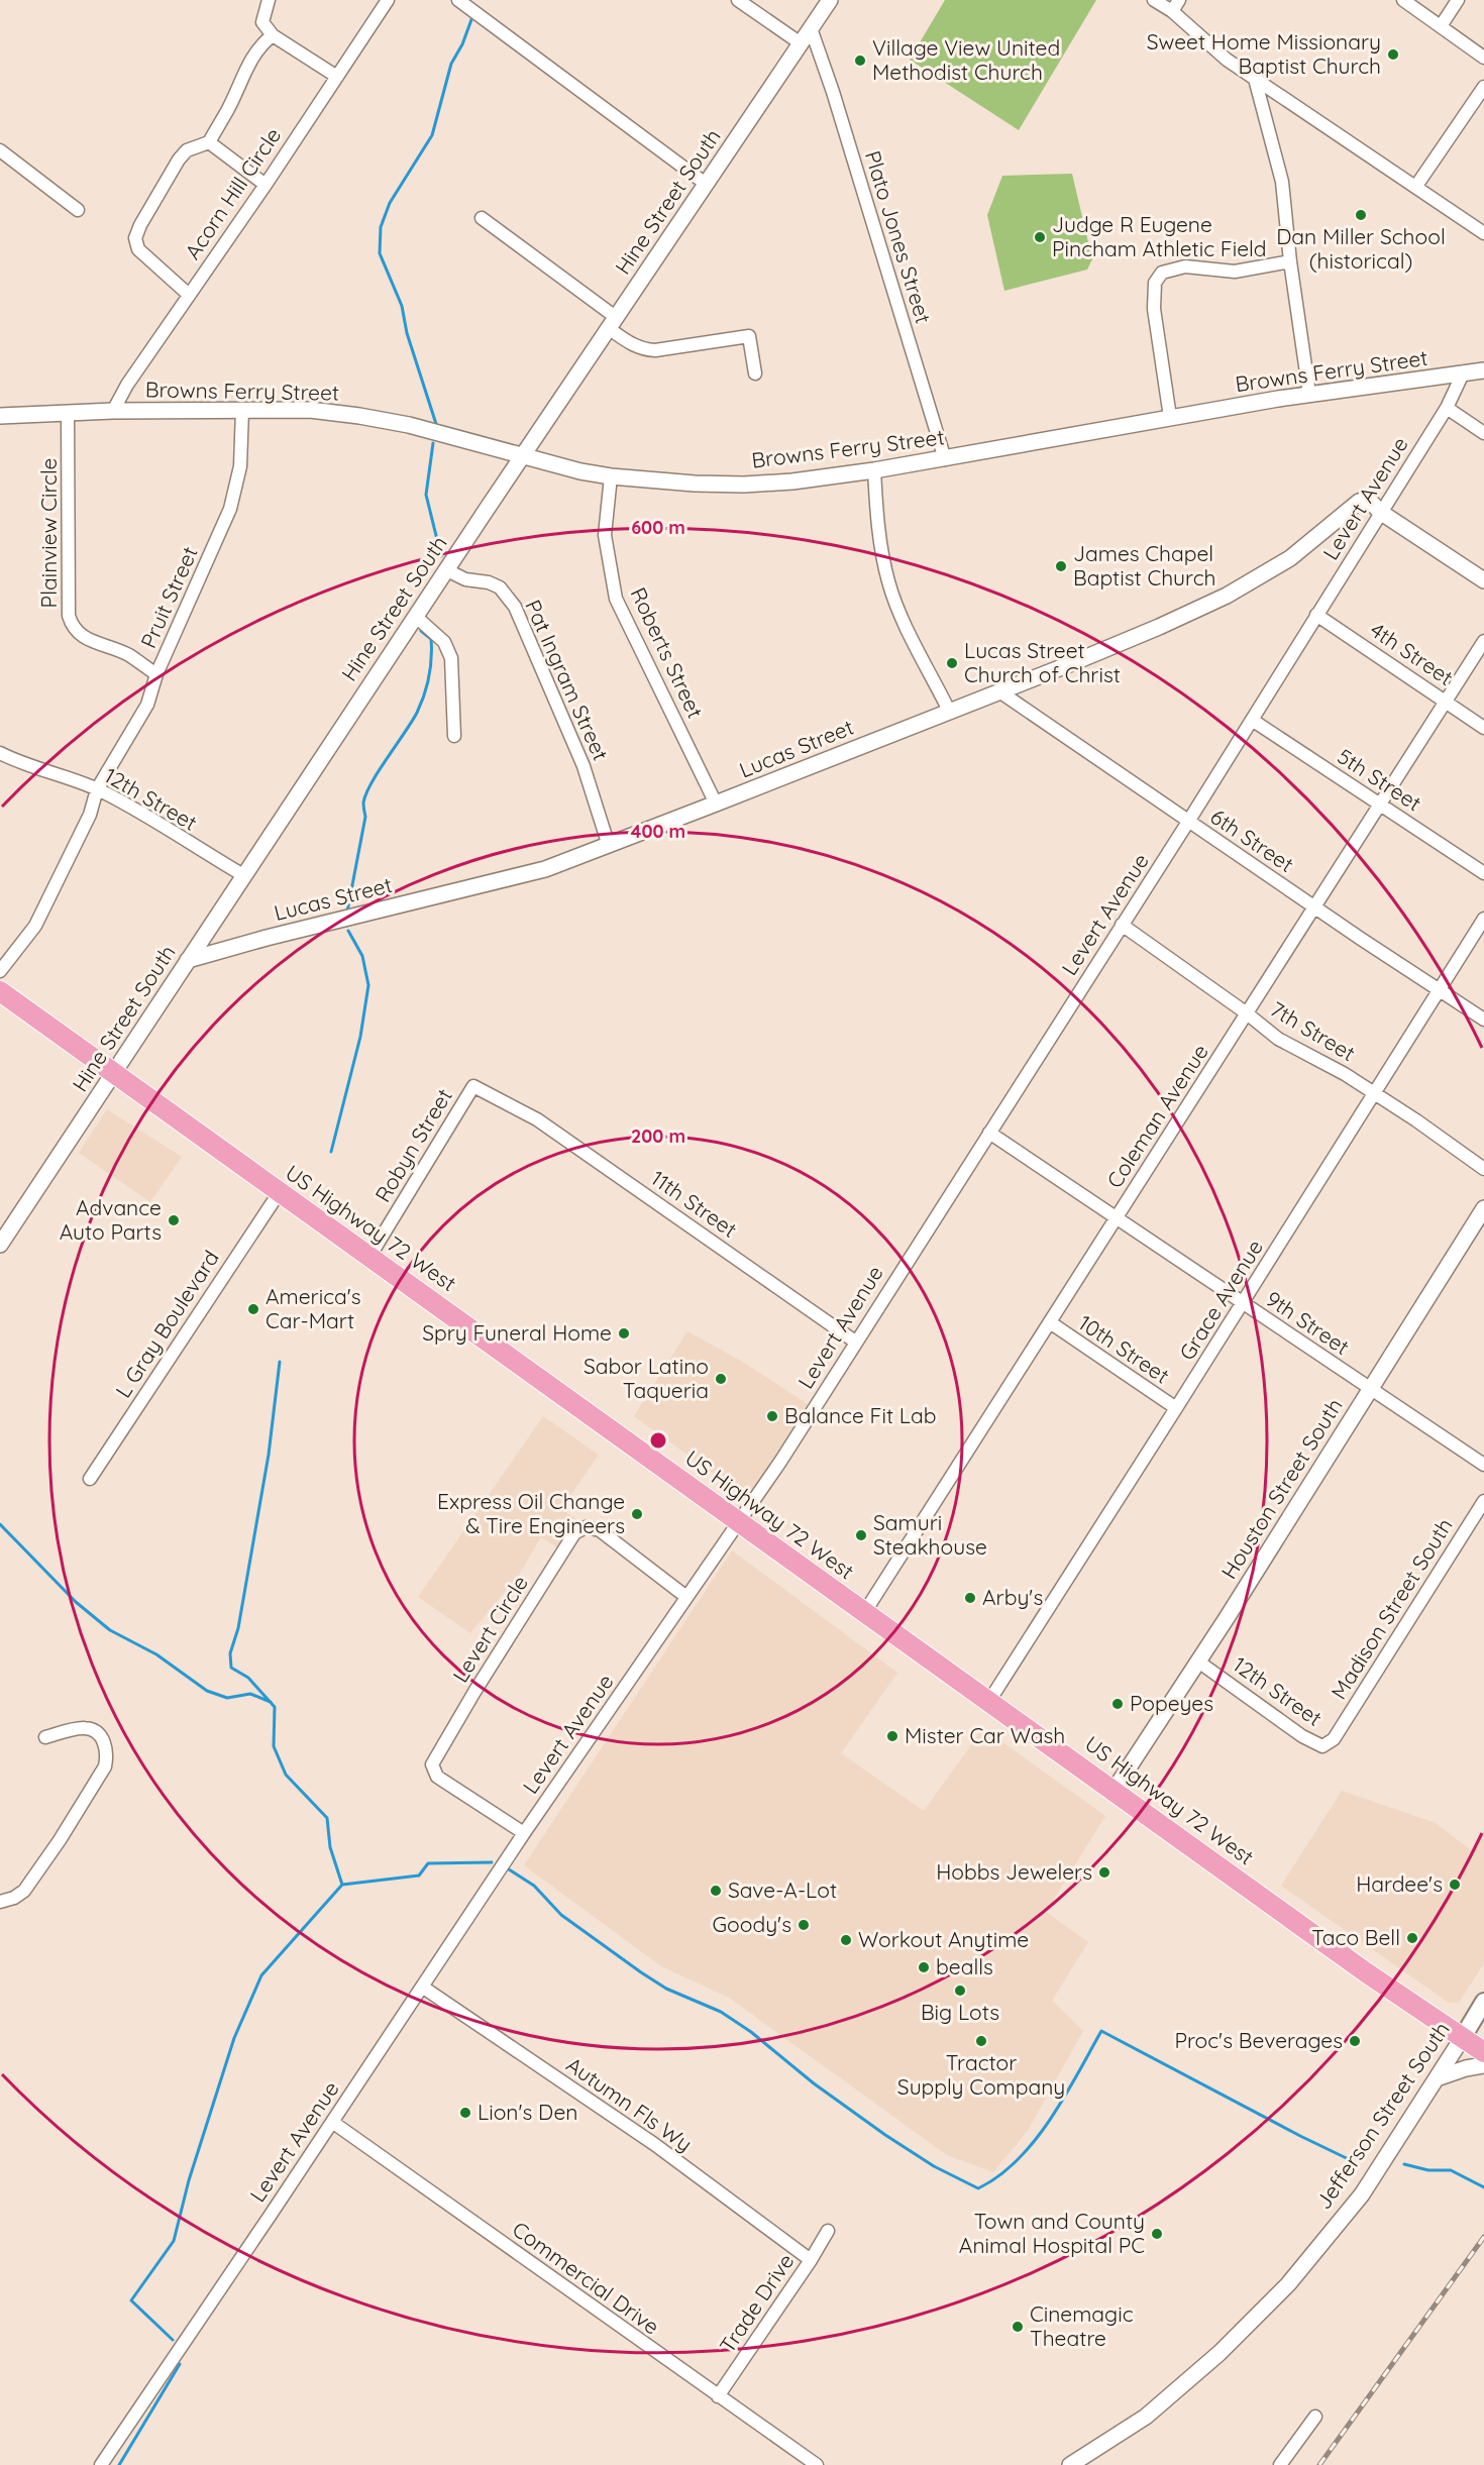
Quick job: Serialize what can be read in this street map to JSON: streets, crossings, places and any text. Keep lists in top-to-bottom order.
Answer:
{
  "streets": {
    "highway": ["US Highway 72 West"],
    "main road": ["Jefferson Street South"],
    "street": [
      "Acorn Hill Circle",
      "Hine Street South",
      "Plato Jones Street",
      "Browns Ferry Street",
      "Levert Avenue",
      "Plainview Circle",
      "Pruit Street",
      "Roberts Street",
      "4th Street",
      "Pat Ingram Street",
      "Lucas Street",
      "5th Street",
      "12th Street",
      "6th Street",
      "7th Street",
      "Coleman Avenue",
      "Robyn Street",
      "11th Street",
      "Grace Avenue",
      "9th Street",
      "L Gray Boulevard",
      "10th Street",
      "Houston Street South",
      "Madison Street South",
      "Levert Circle",
      "Autumn Fls Wy",
      "Commercial Drive",
      "Trade Drive"
    ]
  },
  "crossings": [
    ["Acorn Hill Circle", "Browns Ferry Street"],
    ["Hine Street South", "Plato Jones Street"],
    ["Hine Street South", "Browns Ferry Street"],
    ["Hine Street South", "Pat Ingram Street"],
    ["Hine Street South", "Lucas Street"],
    ["Hine Street South", "12th Street"],
    ["Hine Street South", "US Highway 72 West"],
    ["Plato Jones Street", "Browns Ferry Street"],
    ["Browns Ferry Street", "Levert Avenue"],
    ["Browns Ferry Street", "Plainview Circle"],
    ["Browns Ferry Street", "Pruit Street"],
    ["Browns Ferry Street", "Roberts Street"],
    ["Levert Avenue", "4th Street"],
    ["Levert Avenue", "Lucas Street"],
    ["Levert Avenue", "5th Street"],
    ["Levert Avenue", "6th Street"],
    ["Levert Avenue", "7th Street"],
    ["Levert Avenue", "11th Street"],
    ["Levert Avenue", "US Highway 72 West"],
    ["Levert Avenue", "9th Street"],
    ["Levert Avenue", "Levert Circle"],
    ["Levert Avenue", "Autumn Fls Wy"],
    ["Levert Avenue", "Commercial Drive"],
    ["Plainview Circle", "Pruit Street"],
    ["Pruit Street", "12th Street"],
    ["Roberts Street", "Lucas Street"],
    ["4th Street", "Coleman Avenue"],
    ["Pat Ingram Street", "Lucas Street"],
    ["Lucas Street", "6th Street"],
    ["5th Street", "Coleman Avenue"],
    ["12th Street", "Houston Street South"],
    ["12th Street", "Madison Street South"],
    ["6th Street", "Coleman Avenue"],
    ["6th Street", "Grace Avenue"],
    ["7th Street", "Coleman Avenue"],
    ["7th Street", "Grace Avenue"],
    ["Coleman Avenue", "US Highway 72 West"],
    ["Coleman Avenue", "9th Street"],
    ["Coleman Avenue", "10th Street"],
    ["Robyn Street", "11th Street"],
    ["Robyn Street", "US Highway 72 West"],
    ["US Highway 72 West", "Grace Avenue"],
    ["US Highway 72 West", "L Gray Boulevard"],
    ["US Highway 72 West", "Houston Street South"],
    ["US Highway 72 West", "Jefferson Street South"],
    ["Grace Avenue", "9th Street"],
    ["Grace Avenue", "10th Street"],
    ["9th Street", "Houston Street South"],
    ["Autumn Fls Wy", "Trade Drive"],
    ["Commercial Drive", "Trade Drive"]
  ],
  "places": [
    "Sweet Home Missionary Baptist Church",
    "Village View United Methodist Church",
    "Dan Miller School (historical)",
    "Judge R Eugene Pincham Athletic Field",
    "James Chapel Baptist Church",
    "Lucas Street Church of Christ",
    "Advance Auto Parts",
    "America's Car-Mart",
    "Spry Funeral Home",
    "Sabor Latino Taqueria",
    "Balance Fit Lab",
    "Express Oil Change & Tire Engineers",
    "Samuri Steakhouse",
    "Arby's",
    "Popeyes",
    "Mister Car Wash",
    "Hobbs Jewelers",
    "Hardee's",
    "Save-A-Lot",
    "Goody's",
    "Taco Bell",
    "Workout Anytime",
    "bealls",
    "Big Lots",
    "Tractor Supply Company",
    "Proc's Beverages",
    "Lion's Den",
    "Town and County Animal Hospital PC",
    "Cinemagic Theatre"
  ],
  "rings": ["600 m", "400 m", "200 m"]
}
